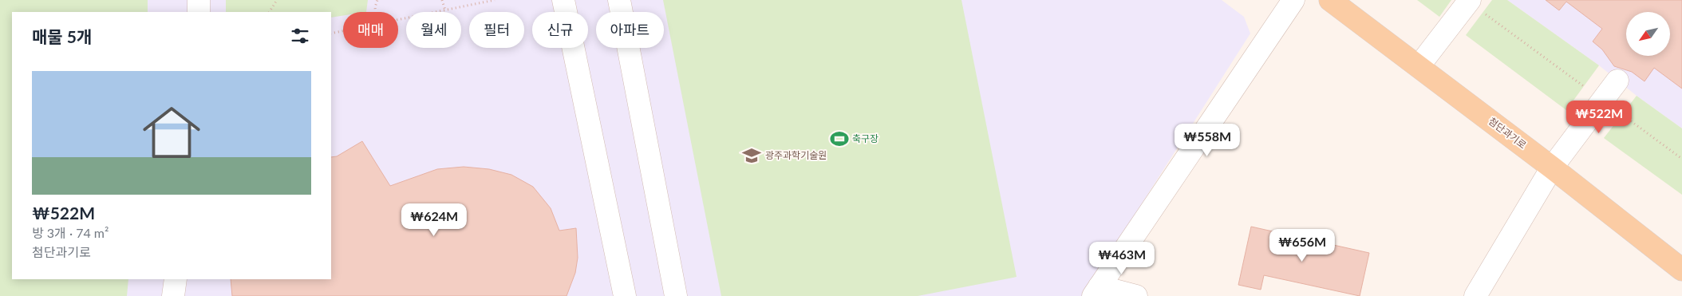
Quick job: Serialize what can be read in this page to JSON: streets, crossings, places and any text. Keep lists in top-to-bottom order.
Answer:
{
  "streets": {
    "main road": ["첨단과기로"]
  },
  "places": {
    "sports": ["축구장"],
    "school or university": ["광주과학기술원"]
  },
  "north": "bottom left",
  "page": {
    "chip": [
      "매매",
      "월세",
      "필터",
      "신규",
      "아파트"
    ],
    "heading": "매물 5개",
    "list": [
      {
        "name": "₩522M",
        "note": "방 3개 · 74 m² · 첨단과기로"
      }
    ],
    "price": [
      "₩522M",
      "₩558M",
      "₩624M",
      "₩656M",
      "₩463M"
    ]
  }
}
